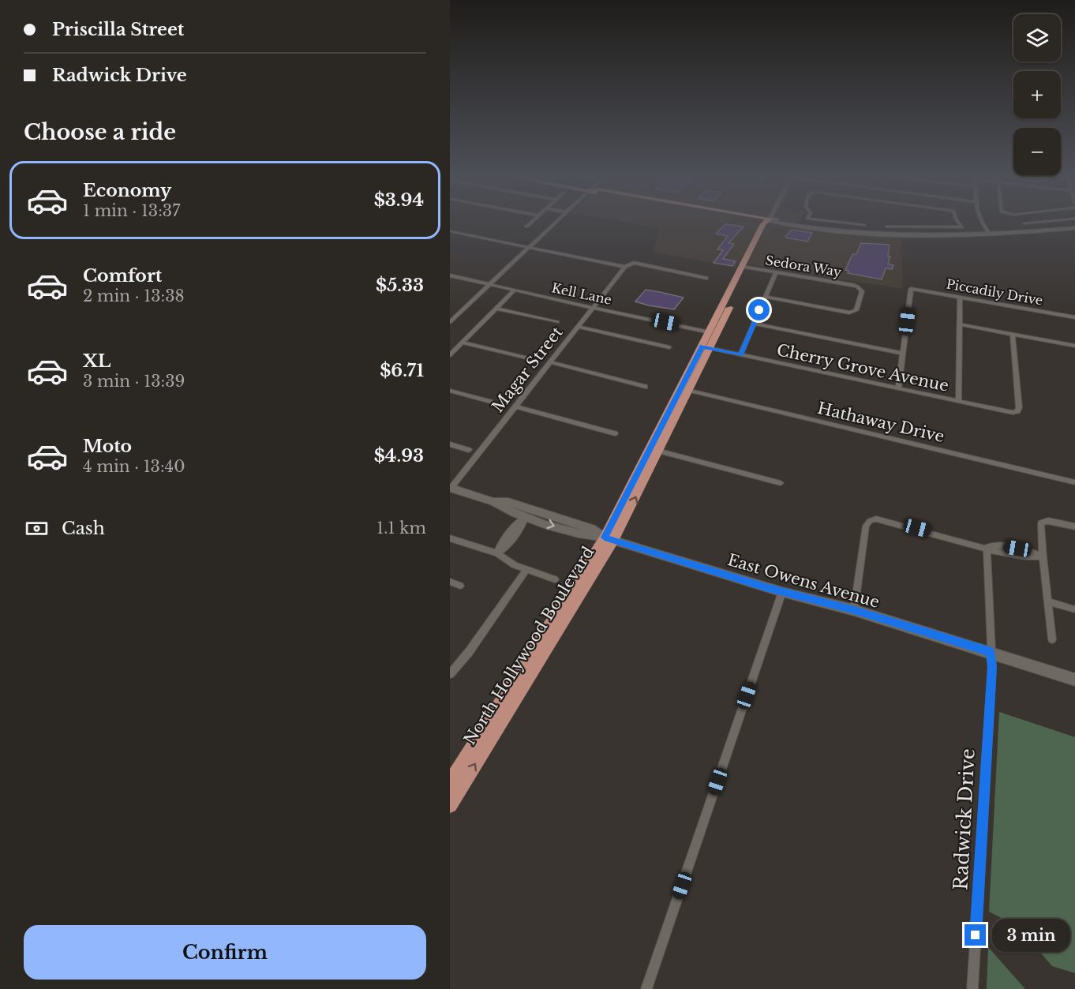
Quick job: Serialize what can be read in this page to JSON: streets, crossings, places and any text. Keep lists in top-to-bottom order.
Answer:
{
  "streets": {
    "main road": ["East Owens Avenue", "North Hollywood Boulevard"],
    "street": [
      "Sedora Way",
      "Piccadily Drive",
      "Kell Lane",
      "Cherry Grove Avenue",
      "Magar Street",
      "Hathaway Drive",
      "Radwick Drive"
    ]
  },
  "crossings": [
    ["Sedora Way", "North Hollywood Boulevard"],
    ["Kell Lane", "Magar Street"],
    ["Kell Lane", "North Hollywood Boulevard"],
    ["Cherry Grove Avenue", "North Hollywood Boulevard"],
    ["Magar Street", "East Owens Avenue"],
    ["Hathaway Drive", "North Hollywood Boulevard"],
    ["East Owens Avenue", "North Hollywood Boulevard"],
    ["East Owens Avenue", "Radwick Drive"]
  ],
  "page": {
    "banner": ["Priscilla Street", "Radwick Drive"],
    "map_buttons": ["+", "−"],
    "heading": "Choose a ride",
    "list": [
      {
        "name": "Economy",
        "note": "1 min · 13:37",
        "value": "$3.94"
      },
      {
        "name": "Comfort",
        "note": "2 min · 13:38",
        "value": "$5.33"
      },
      {
        "name": "XL",
        "note": "3 min · 13:39",
        "value": "$6.71"
      },
      {
        "name": "Moto",
        "note": "4 min · 13:40",
        "value": "$4.93"
      }
    ],
    "pay": ["Cash", "1.1 km"],
    "buttons": "Confirm",
    "bubble": "3 min"
  }
}
